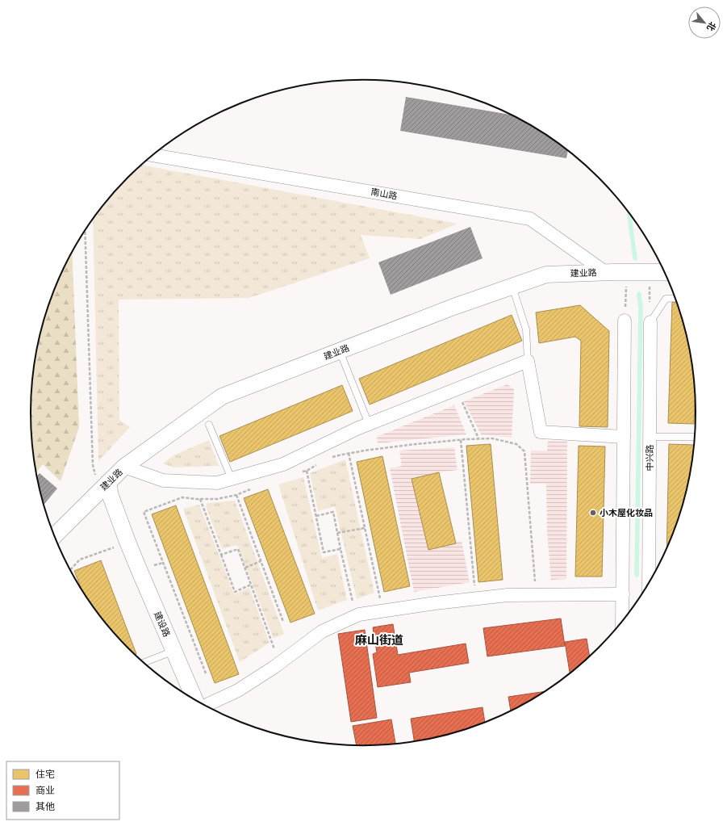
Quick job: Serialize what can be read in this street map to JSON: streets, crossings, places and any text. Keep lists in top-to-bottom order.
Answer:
{
  "streets": {
    "street": [
      "南山路",
      "建业路",
      "中兴路",
      "建设路"
    ]
  },
  "crossings": [
    ["南山路", "建业路"],
    ["建业路", "建设路"]
  ],
  "districts": ["麻山街道"],
  "places": ["小木屋化妆品"],
  "legend": ["住宅", "商业", "其他"],
  "north": "bottom right"
}
